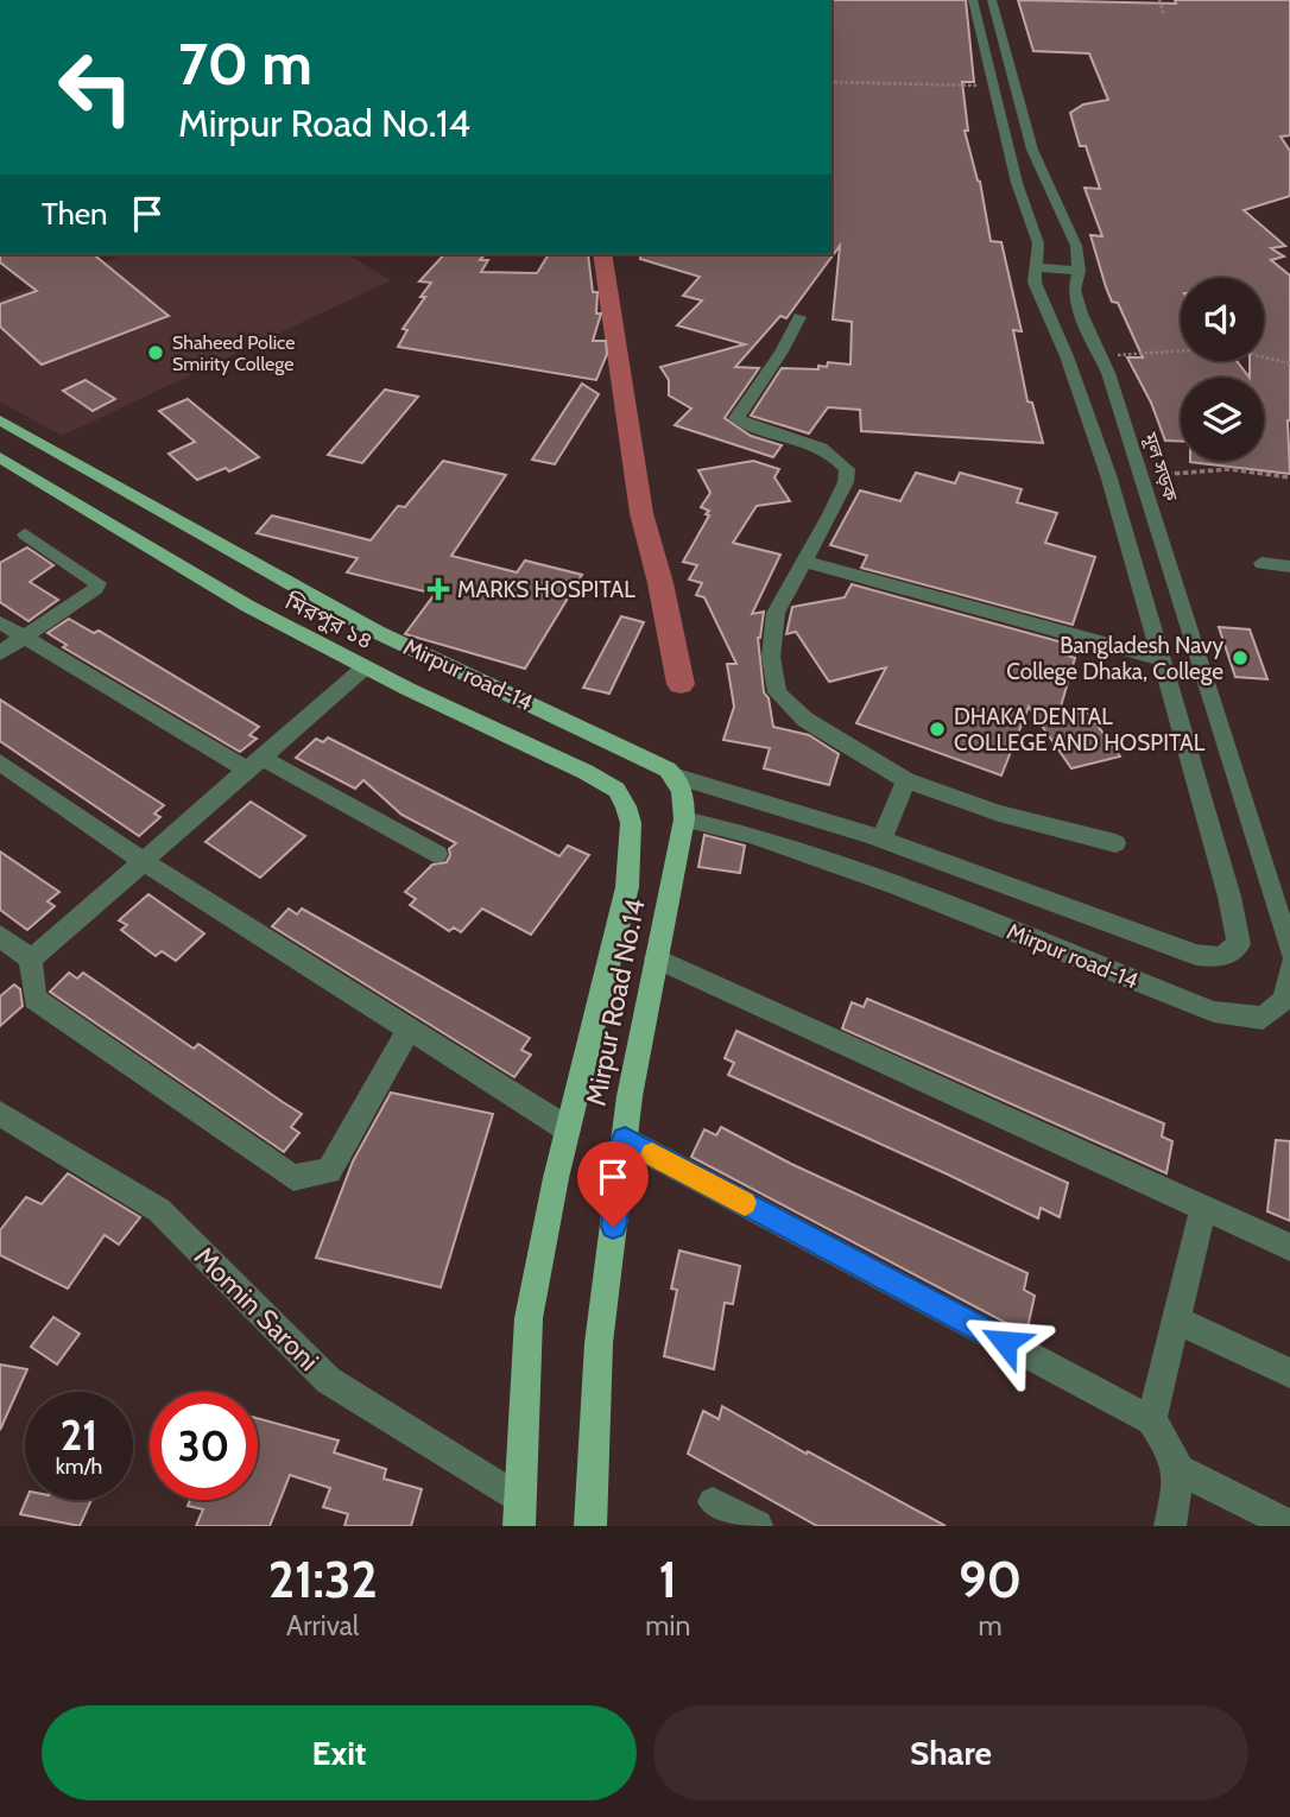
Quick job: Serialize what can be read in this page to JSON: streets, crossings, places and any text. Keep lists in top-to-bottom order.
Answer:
{
  "streets": {
    "main road": ["মিরপুর ১৪", "Mirpur road-14", "Mirpur Road No.14"],
    "street": ["মূল সড়ক", "Momin Saroni"]
  },
  "crossings": [
    ["মিরপুর ১৪", "Mirpur Road No.14"],
    ["Mirpur road-14", "Mirpur Road No.14"],
    ["Mirpur Road No.14", "Momin Saroni"]
  ],
  "places": {
    "other": ["Shaheed Police Smirity College", "Bangladesh Navy College Dhaka, College", "DHAKA DENTAL COLLEGE AND HOSPITAL"],
    "health": ["MARKS HOSPITAL"]
  },
  "page": {
    "turn": ["70 m", "Mirpur Road No.14"],
    "then": "Then",
    "speed": "21 km/h",
    "limit": "30",
    "eta": [
      "21:32",
      "Arrival",
      "1",
      "min",
      "90",
      "m"
    ],
    "buttons": ["Exit", "Share"]
  }
}
